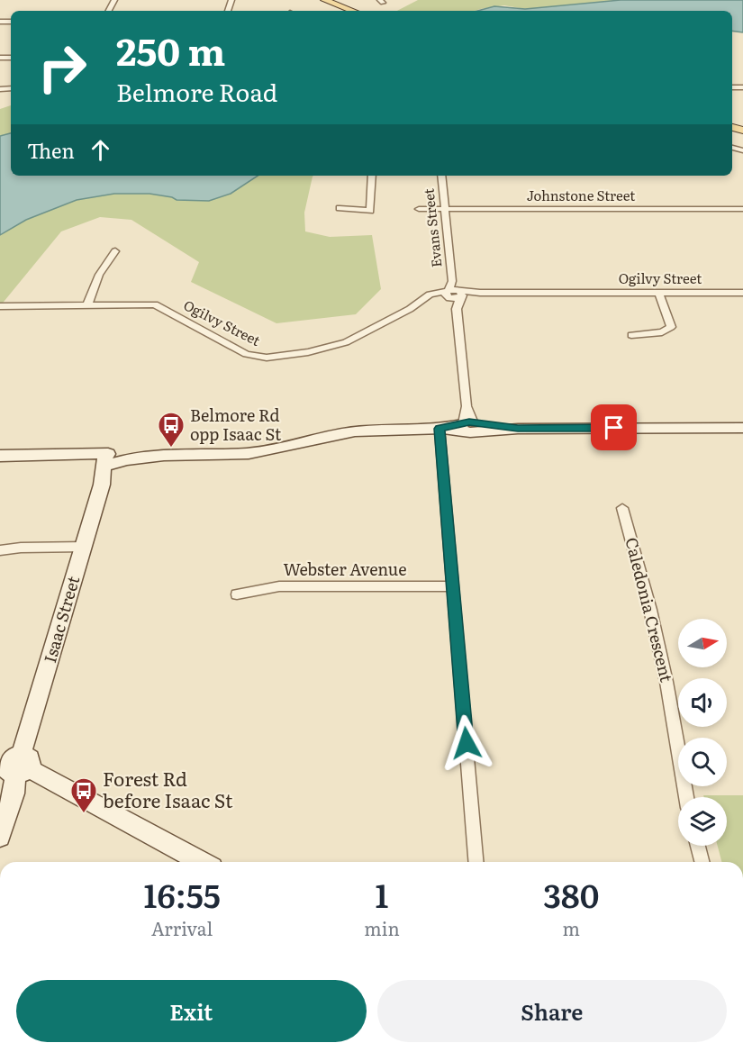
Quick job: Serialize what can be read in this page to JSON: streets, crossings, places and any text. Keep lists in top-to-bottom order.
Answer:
{
  "streets": {
    "street": [
      "Johnstone Street",
      "Evans Street",
      "Ogilvy Street",
      "Webster Avenue",
      "Caledonia Crescent",
      "Isaac Street"
    ]
  },
  "crossings": [
    ["Johnstone Street", "Evans Street"],
    ["Evans Street", "Ogilvy Street"]
  ],
  "places": {
    "bus stop": ["Belmore Rd opp Isaac St", "Forest Rd before Isaac St"]
  },
  "north": "right",
  "page": {
    "turn": ["250 m", "Belmore Road"],
    "then": "Then",
    "eta": [
      "16:55",
      "Arrival",
      "1",
      "min",
      "380",
      "m"
    ],
    "buttons": ["Exit", "Share"]
  }
}
